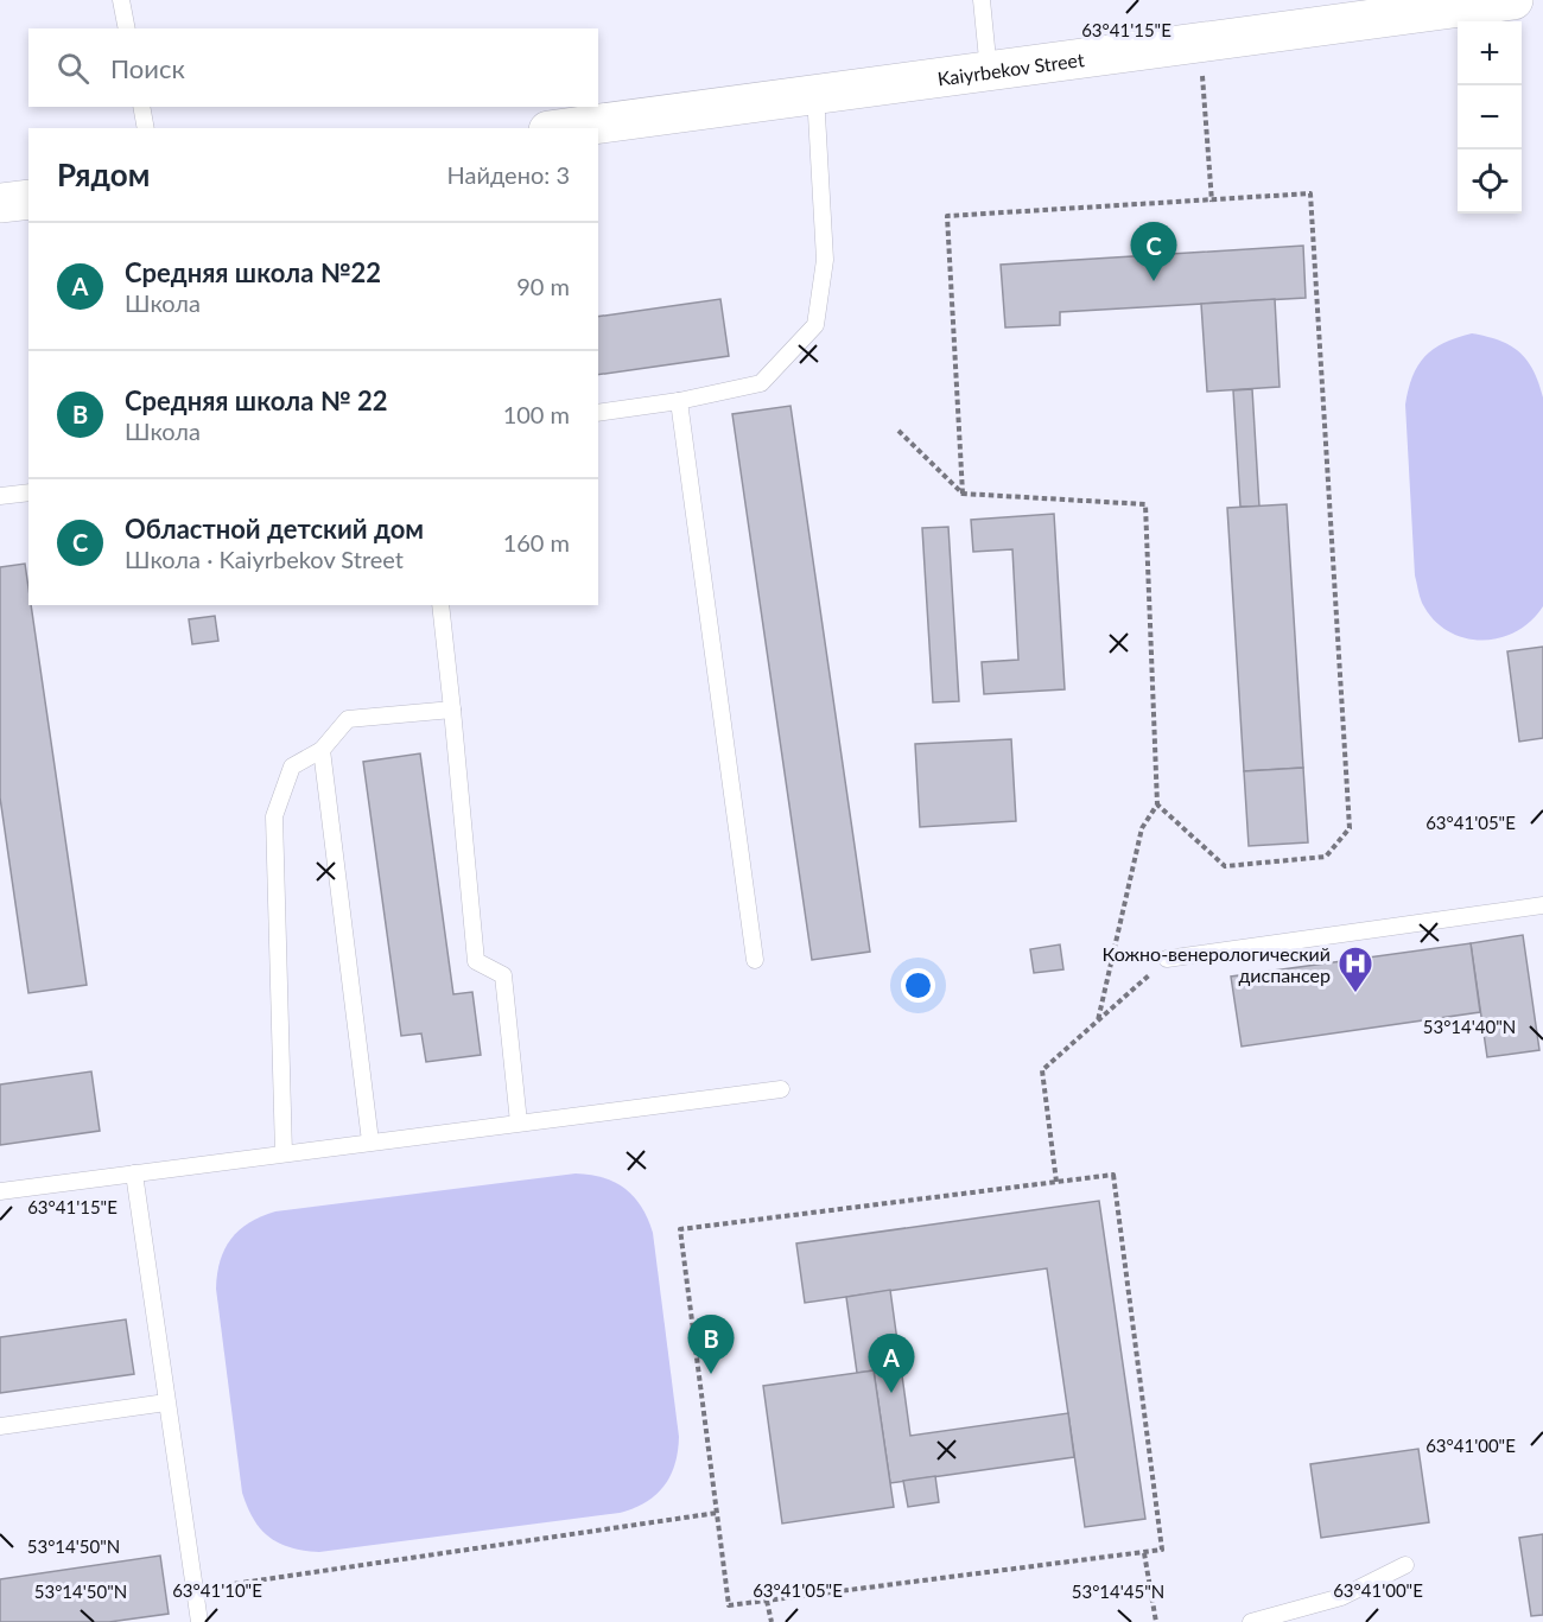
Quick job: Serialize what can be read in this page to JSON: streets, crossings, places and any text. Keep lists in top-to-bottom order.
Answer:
{
  "streets": {
    "main road": ["Kaiyrbekov Street"]
  },
  "places": {
    "hospital": ["Кожно-венерологический диспансер"]
  },
  "page": {
    "map_buttons": ["+", "−"],
    "search": "Поиск",
    "heading": ["Рядом", "Найдено: 3"],
    "list": [
      {
        "mark": "A",
        "name": "Средняя школа №22",
        "note": "Школа",
        "value": "90 m"
      },
      {
        "mark": "B",
        "name": "Средняя школа № 22",
        "note": "Школа",
        "value": "100 m"
      },
      {
        "mark": "C",
        "name": "Областной детский дом",
        "note": "Школа · Kaiyrbekov Street",
        "value": "160 m"
      }
    ],
    "pins": ["C", "B", "A"]
  },
  "coordinates": [
    "63°41'15\"E",
    "63°41'05\"E",
    "53°14'40\"N",
    "63°41'00\"E",
    "53°14'50\"N",
    "63°41'10\"E",
    "53°14'45\"N"
  ]
}
